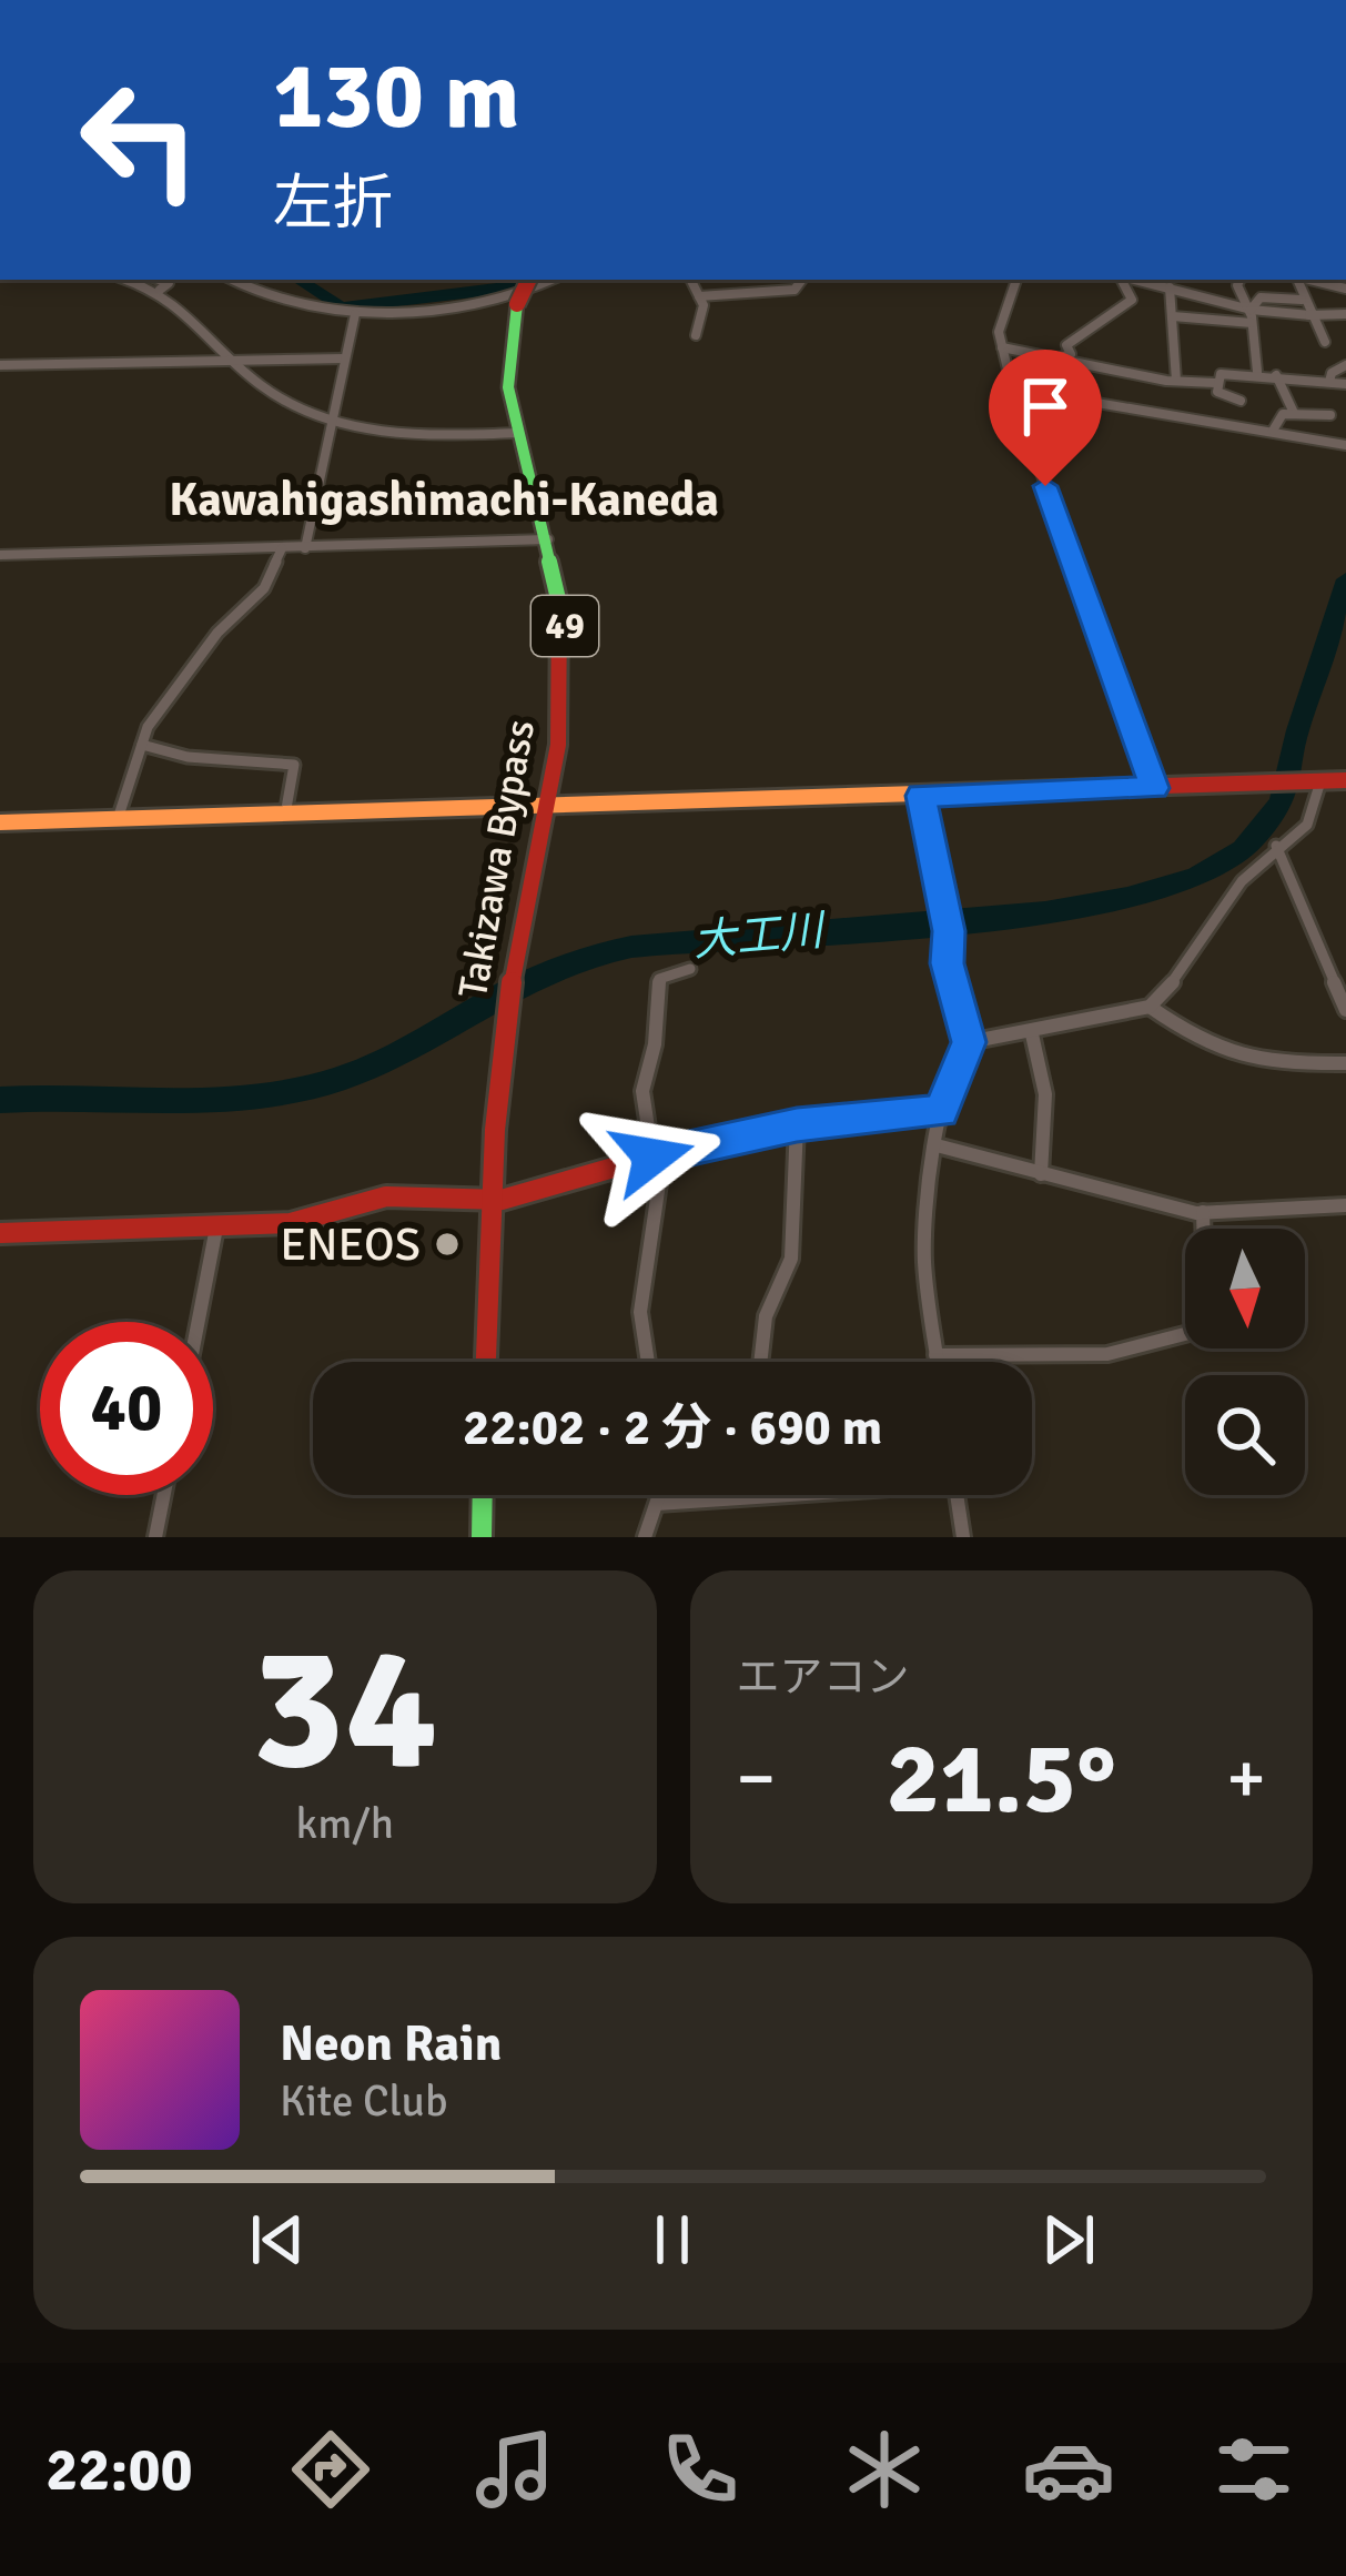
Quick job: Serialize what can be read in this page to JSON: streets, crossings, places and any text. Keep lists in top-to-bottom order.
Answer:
{
  "streets": {
    "main road": ["49", "Takizawa Bypass"]
  },
  "districts": ["Kawahigashimachi-Kaneda"],
  "water": ["大工川"],
  "places": ["ENEOS"],
  "north": "bottom",
  "page": {
    "turn": ["130 m", "左折"],
    "limit": "40",
    "trip": "22:02 · 2 分 · 690 m",
    "tile": [
      ["34", "km/h"],
      "エアコン"
    ],
    "heat": ["−", "21.5°", "+"],
    "song": ["Neon Rain", "Kite Club"],
    "tabs": "22:00"
  }
}
